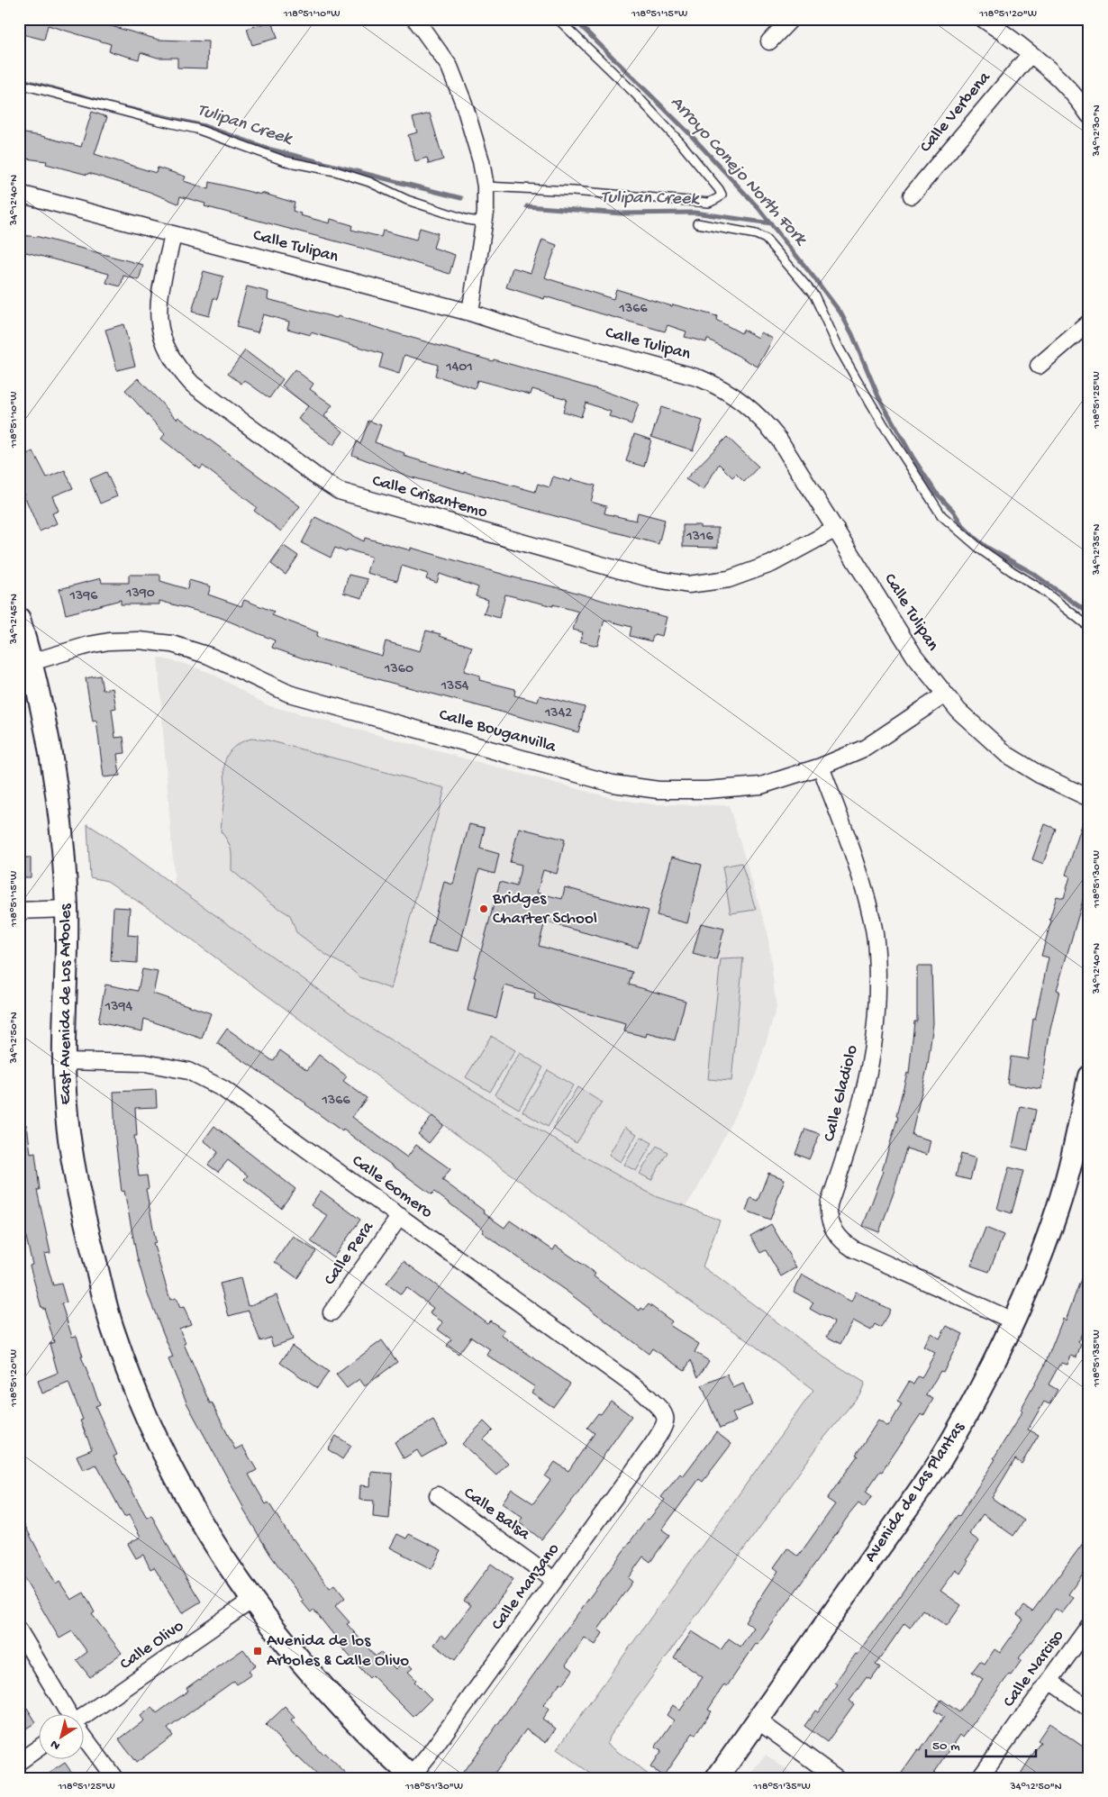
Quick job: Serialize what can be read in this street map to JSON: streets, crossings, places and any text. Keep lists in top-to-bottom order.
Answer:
{
  "streets": {
    "main road": ["East Avenida de Los Arboles", "Avenida de Las Plantas"],
    "street": [
      "Calle Verbena",
      "Calle Tulipan",
      "Calle Crisantemo",
      "Calle Bouganvilla",
      "Calle Gladiolo",
      "Calle Gomero",
      "Calle Pera",
      "Calle Balsa",
      "Calle Manzano",
      "Calle Olivo",
      "Calle Narciso"
    ]
  },
  "crossings": [
    ["Calle Tulipan", "Calle Crisantemo"],
    ["Calle Tulipan", "Calle Bouganvilla"],
    ["Calle Bouganvilla", "East Avenida de Los Arboles"],
    ["Calle Bouganvilla", "Calle Gladiolo"],
    ["East Avenida de Los Arboles", "Calle Gomero"],
    ["East Avenida de Los Arboles", "Calle Manzano"],
    ["East Avenida de Los Arboles", "Calle Olivo"],
    ["Calle Gladiolo", "Avenida de Las Plantas"],
    ["Calle Gomero", "Calle Pera"],
    ["Calle Gomero", "Calle Manzano"],
    ["Calle Balsa", "Calle Manzano"]
  ],
  "water": ["Tulipan Creek", "Arroyo Conejo North Fork"],
  "places": {
    "other": ["Bridges Charter School"],
    "transit": ["Avenida de los Arboles & Calle Olivo"]
  },
  "house_numbers": [
    "1366",
    "1401",
    "1316",
    "1390",
    "1396",
    "1360",
    "1354",
    "1342",
    "1394",
    "1366"
  ],
  "scale_bar": "50 m",
  "north": "bottom left",
  "coordinates": [
    "118°51'10\"W",
    "118°51'15\"W",
    "118°51'20\"W",
    "34°12'30\"N",
    "34°12'40\"N",
    "118°51'25\"W",
    "34°12'35\"N",
    "34°12'45\"N",
    "118°51'30\"W",
    "34°12'50\"N",
    "118°51'35\"W"
  ]
}
